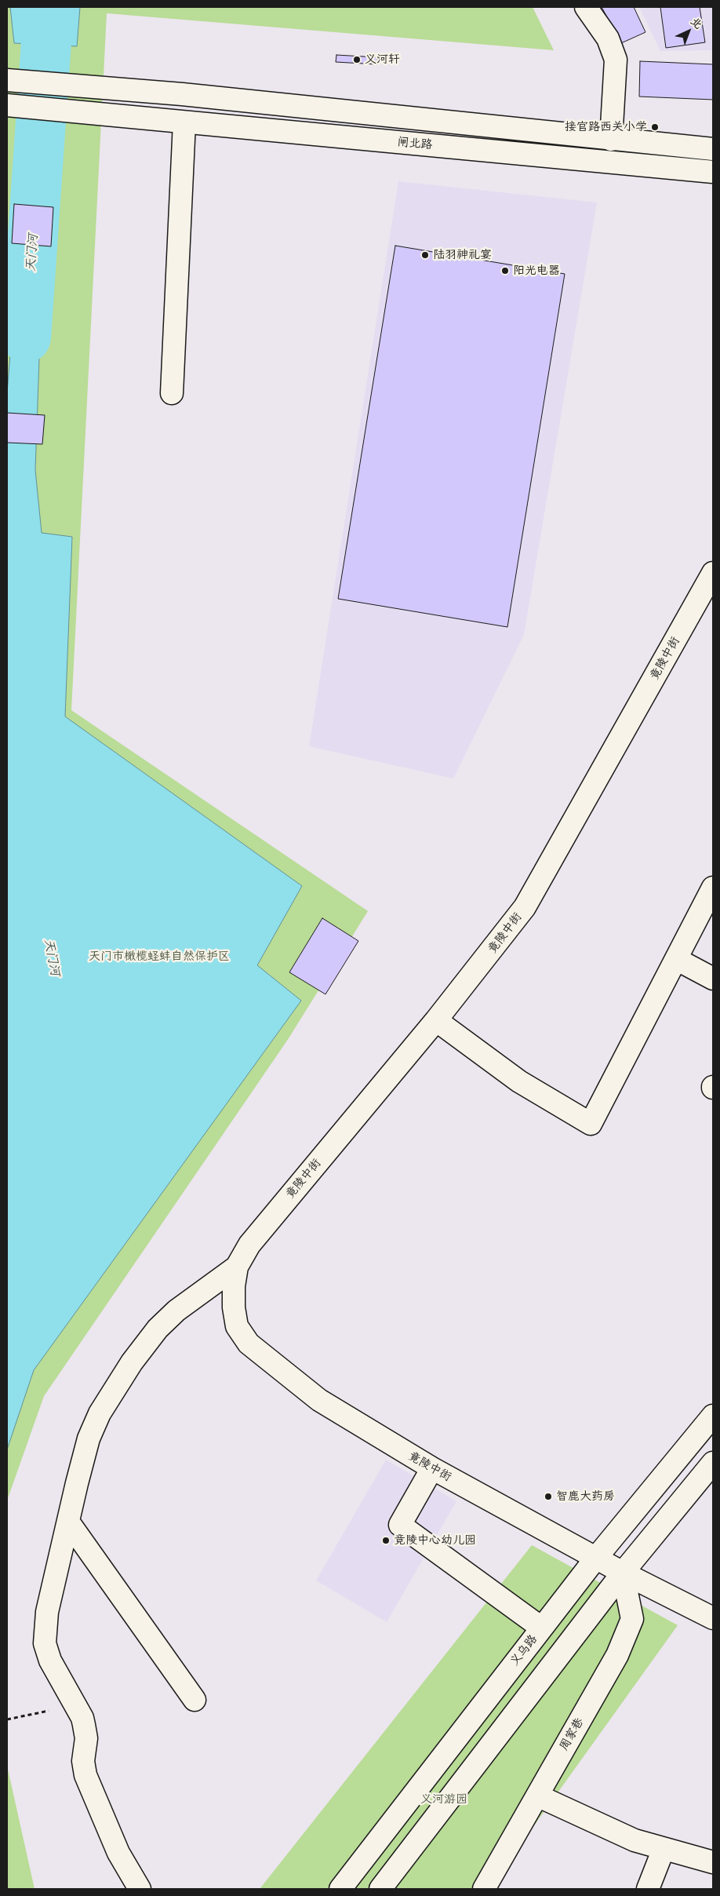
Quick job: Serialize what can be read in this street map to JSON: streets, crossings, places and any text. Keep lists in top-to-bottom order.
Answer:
{
  "streets": {
    "main road": [
      "闸北路",
      "竟陵中街",
      "义乌路",
      "周家巷"
    ]
  },
  "crossings": [
    ["竟陵中街", "义乌路"],
    ["竟陵中街", "周家巷"]
  ],
  "water": ["天门河"],
  "parks": ["天门市橄榄蛏蚌自然保护区", "义河游园"],
  "places": [
    "义河轩",
    "接官路西关小学",
    "陆羽神礼宴",
    "阳光电器",
    "智鹿大药房",
    "竟陵中心幼儿园"
  ],
  "north": "top right"
}
